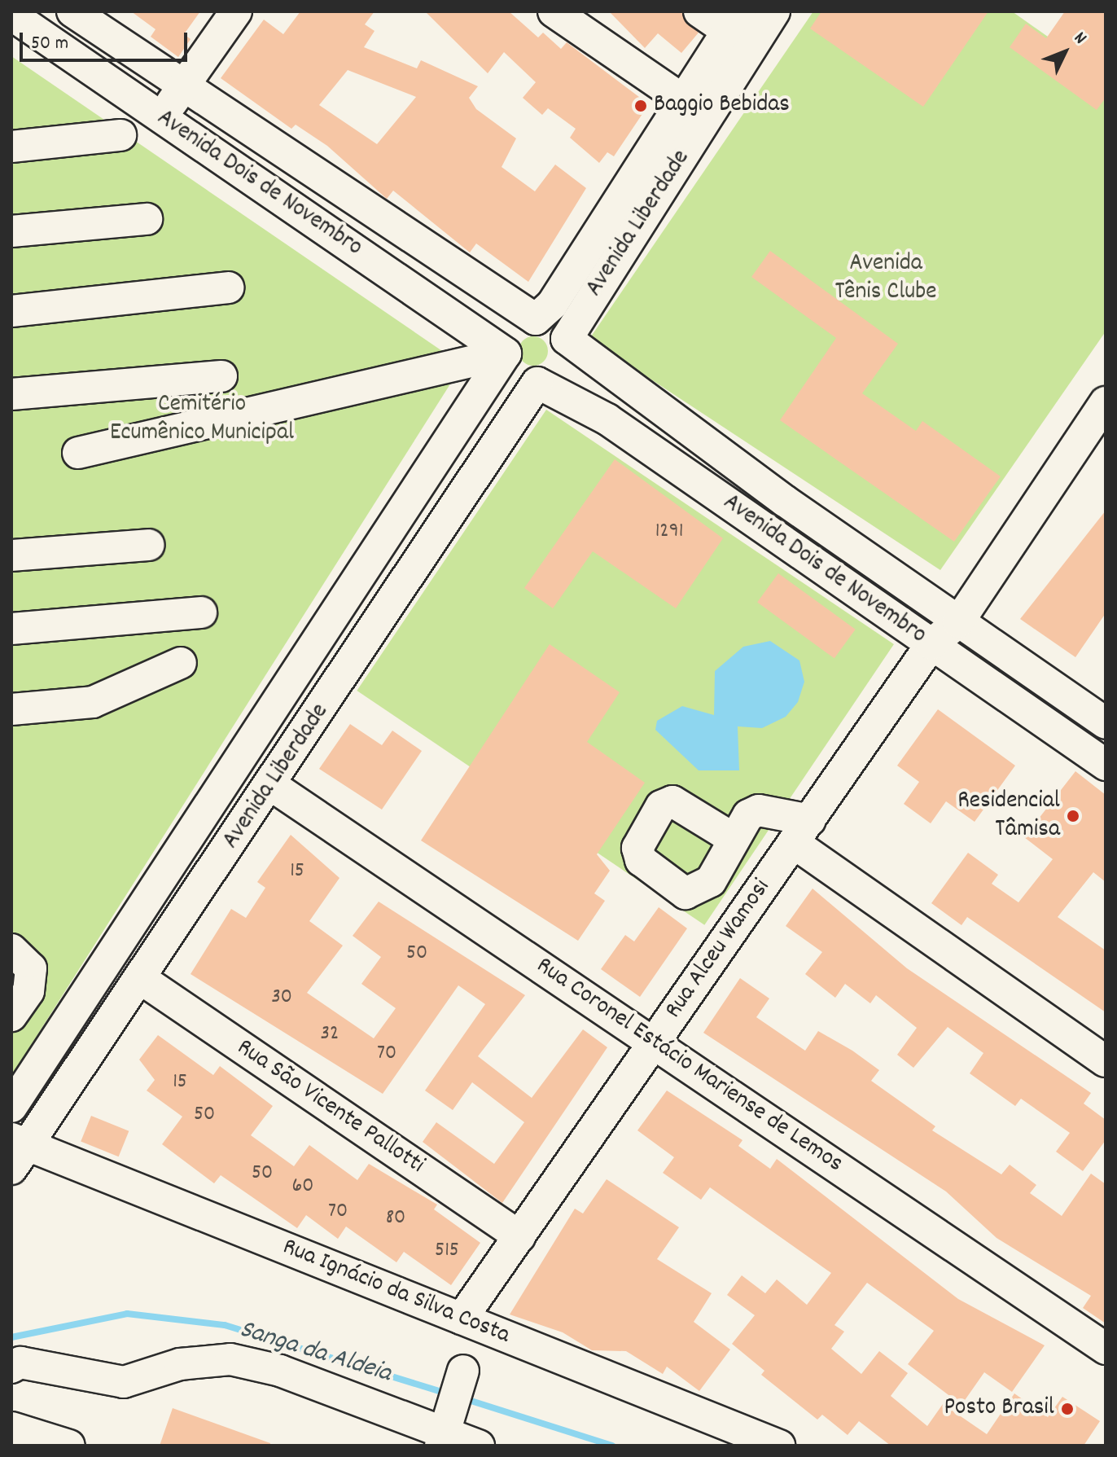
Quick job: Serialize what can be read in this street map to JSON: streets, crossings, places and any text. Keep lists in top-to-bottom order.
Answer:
{
  "streets": {
    "street": [
      "Avenida Dois de Novembro",
      "Avenida Liberdade",
      "Rua Alceu Wamosi",
      "Rua Coronel Estácio Mariense de Lemos",
      "Rua São Vicente Pallotti",
      "Rua Ignácio da Silva Costa"
    ]
  },
  "crossings": [
    ["Avenida Dois de Novembro", "Avenida Liberdade"],
    ["Avenida Dois de Novembro", "Rua Alceu Wamosi"],
    ["Avenida Liberdade", "Rua Coronel Estácio Mariense de Lemos"],
    ["Avenida Liberdade", "Rua São Vicente Pallotti"],
    ["Avenida Liberdade", "Rua Ignácio da Silva Costa"],
    ["Rua Alceu Wamosi", "Rua Coronel Estácio Mariense de Lemos"],
    ["Rua Alceu Wamosi", "Rua São Vicente Pallotti"],
    ["Rua Alceu Wamosi", "Rua Ignácio da Silva Costa"]
  ],
  "water": ["Sanga da Aldeia"],
  "parks": ["Avenida Tênis Clube", "Cemitério Ecumênico Municipal"],
  "places": ["Baggio Bebidas", "Residencial Tâmisa", "Posto Brasil"],
  "house_numbers": [
    "1291",
    "15",
    "50",
    "30",
    "32",
    "70",
    "15",
    "50",
    "50",
    "60",
    "70",
    "80",
    "515"
  ],
  "scale_bar": "50 m",
  "north": "top right"
}
